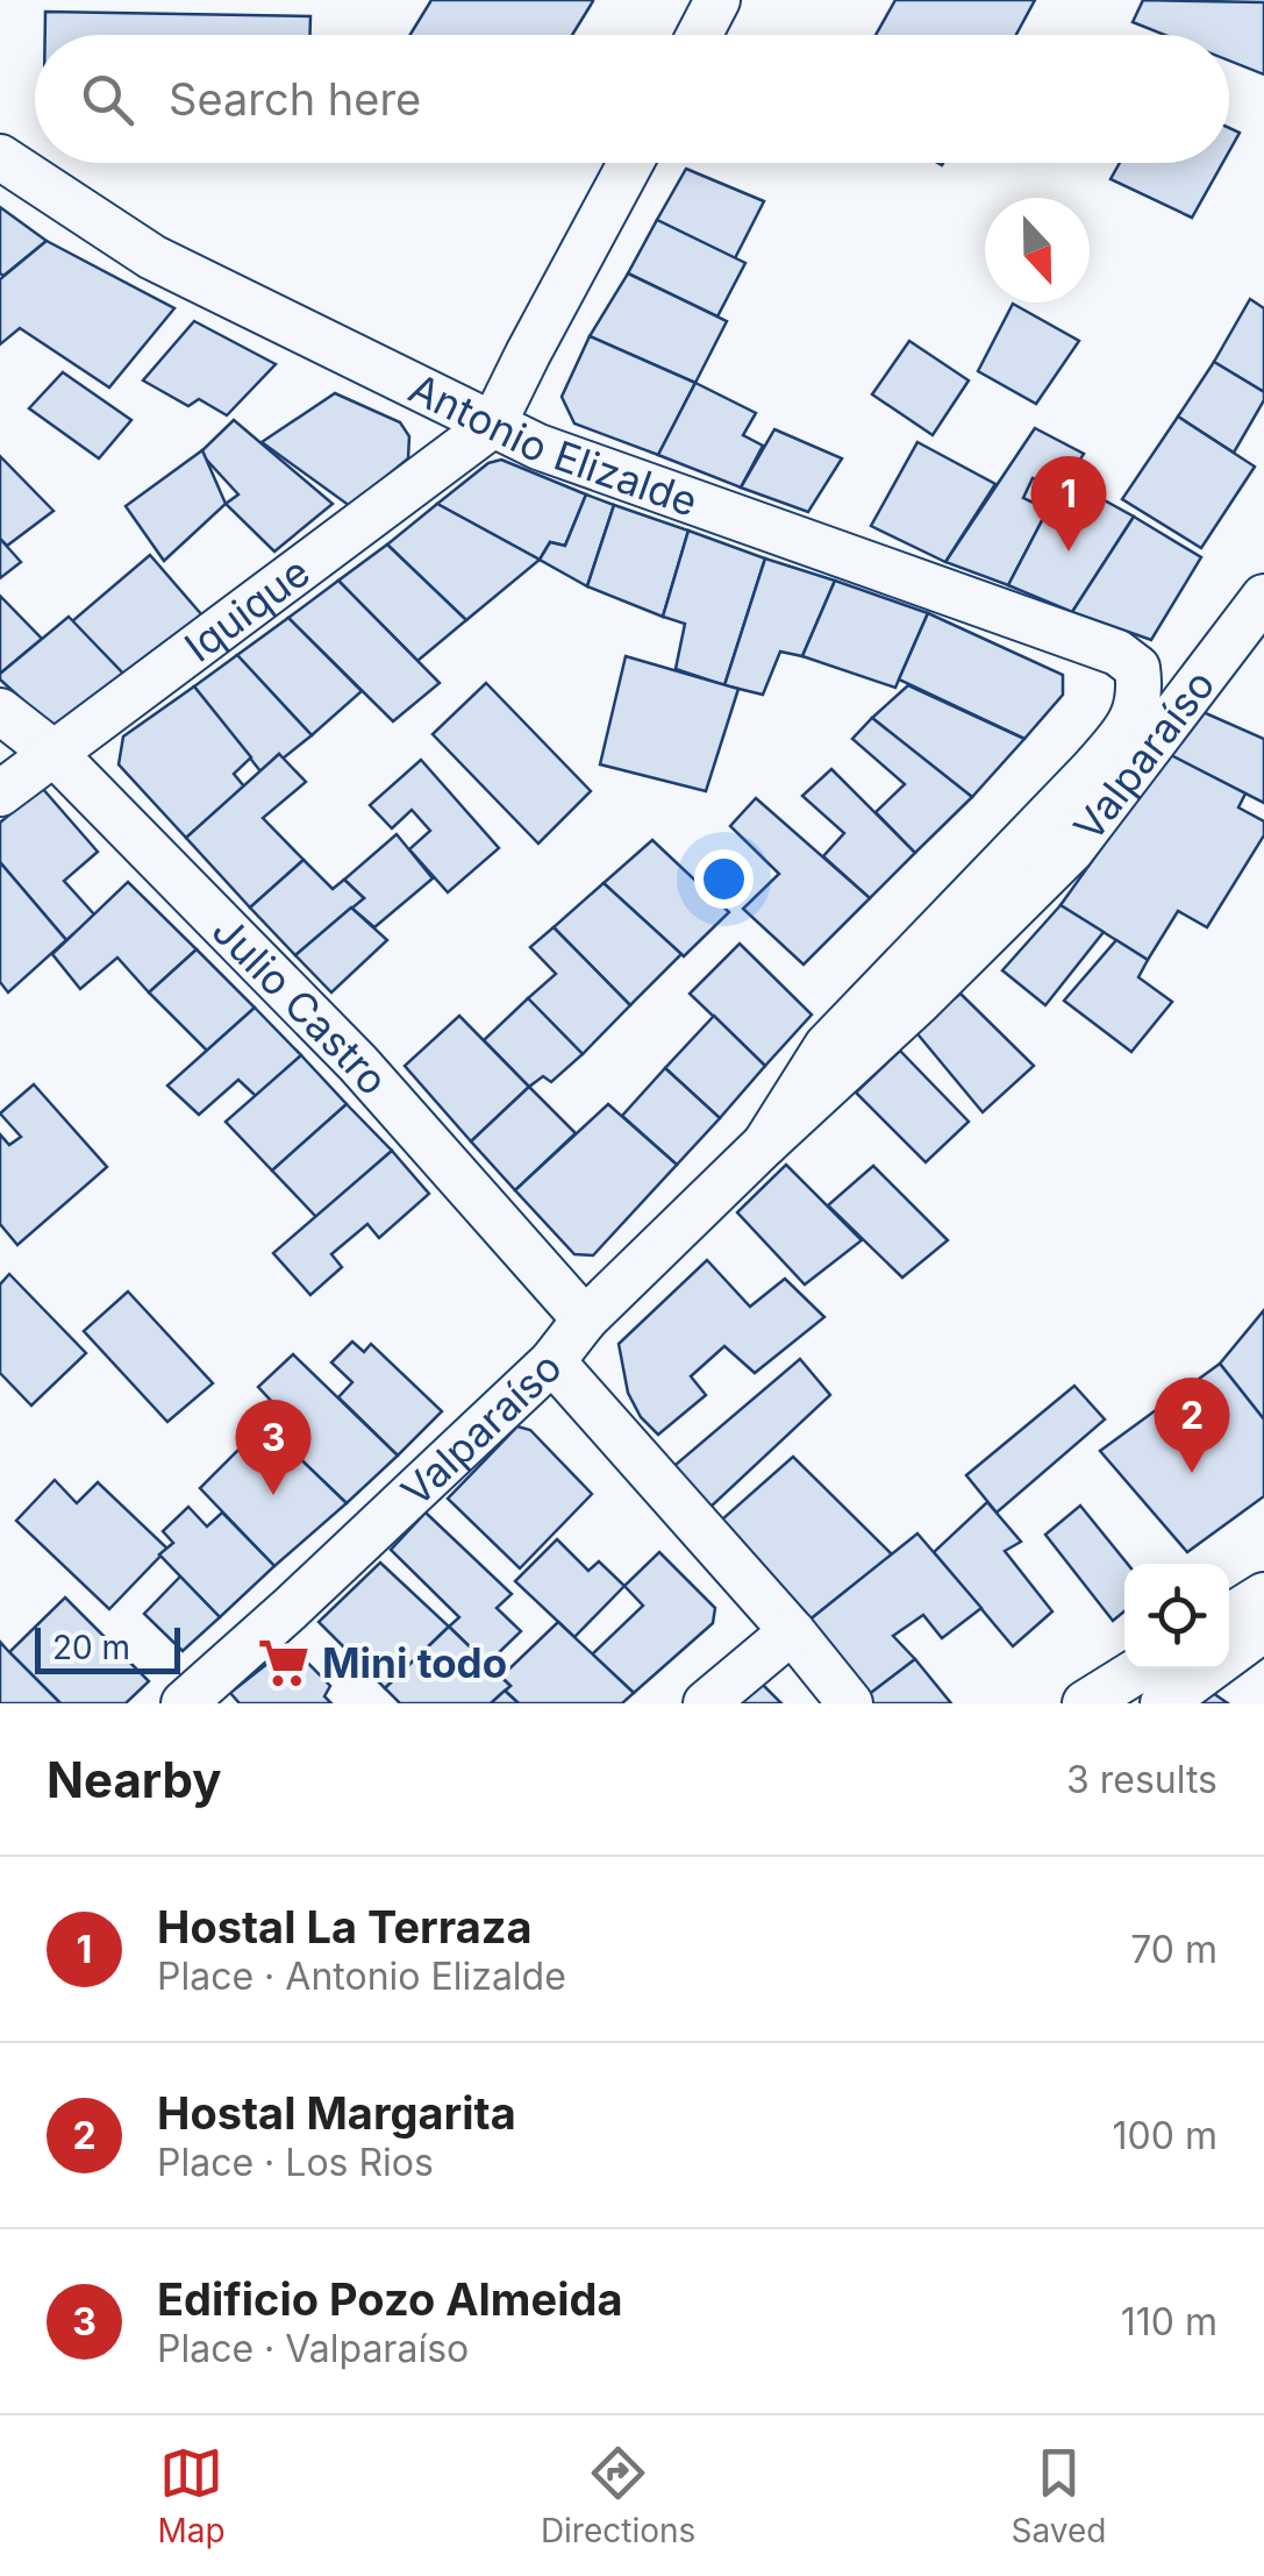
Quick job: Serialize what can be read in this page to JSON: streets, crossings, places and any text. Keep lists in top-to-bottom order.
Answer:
{
  "streets": {
    "street": [
      "Antonio Elizalde",
      "Iquique",
      "Valparaíso",
      "Julio Castro"
    ]
  },
  "crossings": [
    ["Antonio Elizalde", "Iquique"],
    ["Antonio Elizalde", "Valparaíso"],
    ["Iquique", "Julio Castro"],
    ["Valparaíso", "Julio Castro"]
  ],
  "places": {
    "supermarket": ["Mini todo"]
  },
  "scale_bar": "20 m",
  "north": "bottom",
  "page": {
    "search": "Search here",
    "pins": ["1", "2", "3"],
    "scale": "20 m",
    "heading": ["Nearby", "3 results"],
    "list": [
      {
        "mark": "1",
        "name": "Hostal La Terraza",
        "note": "Place · Antonio Elizalde",
        "value": "70 m"
      },
      {
        "mark": "2",
        "name": "Hostal Margarita",
        "note": "Place · Los Rios",
        "value": "100 m"
      },
      {
        "mark": "3",
        "name": "Edificio Pozo Almeida",
        "note": "Place · Valparaíso",
        "value": "110 m"
      }
    ],
    "nav": ["Map", "Directions", "Saved"]
  }
}
